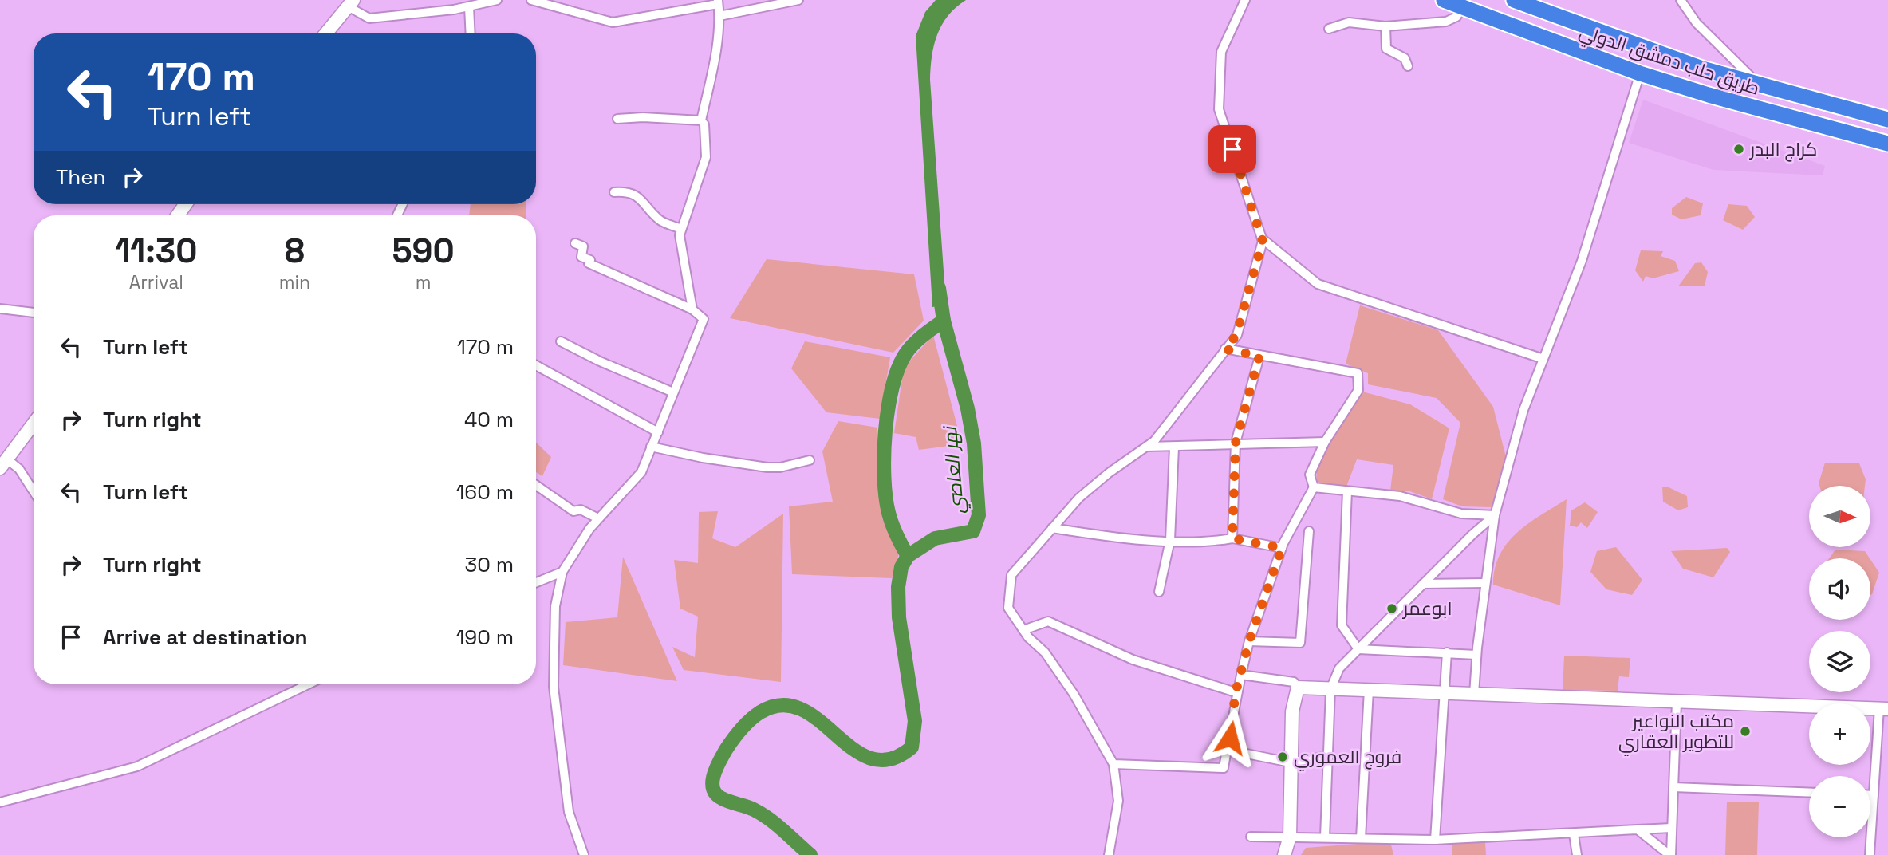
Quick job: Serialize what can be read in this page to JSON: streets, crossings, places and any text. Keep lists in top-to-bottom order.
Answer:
{
  "streets": {
    "highway": ["طريق حلب دمشق الدولي"]
  },
  "water": ["نهر العاصي"],
  "places": [
    "كراج البدر",
    "ابوعمر",
    "مكتب النواعير للتطوير العقاري",
    "فروج العموري"
  ],
  "north": "right",
  "page": {
    "turn": ["170 m", "Turn left"],
    "then": "Then",
    "eta": [
      "11:30",
      "Arrival",
      "8",
      "min",
      "590",
      "m"
    ],
    "list": [
      {
        "name": "Turn left",
        "value": "170 m"
      },
      {
        "name": "Turn right",
        "value": "40 m"
      },
      {
        "name": "Turn left",
        "value": "160 m"
      },
      {
        "name": "Turn right",
        "value": "30 m"
      },
      {
        "name": "Arrive at destination",
        "value": "190 m"
      }
    ],
    "map_buttons": ["+", "−"]
  }
}
